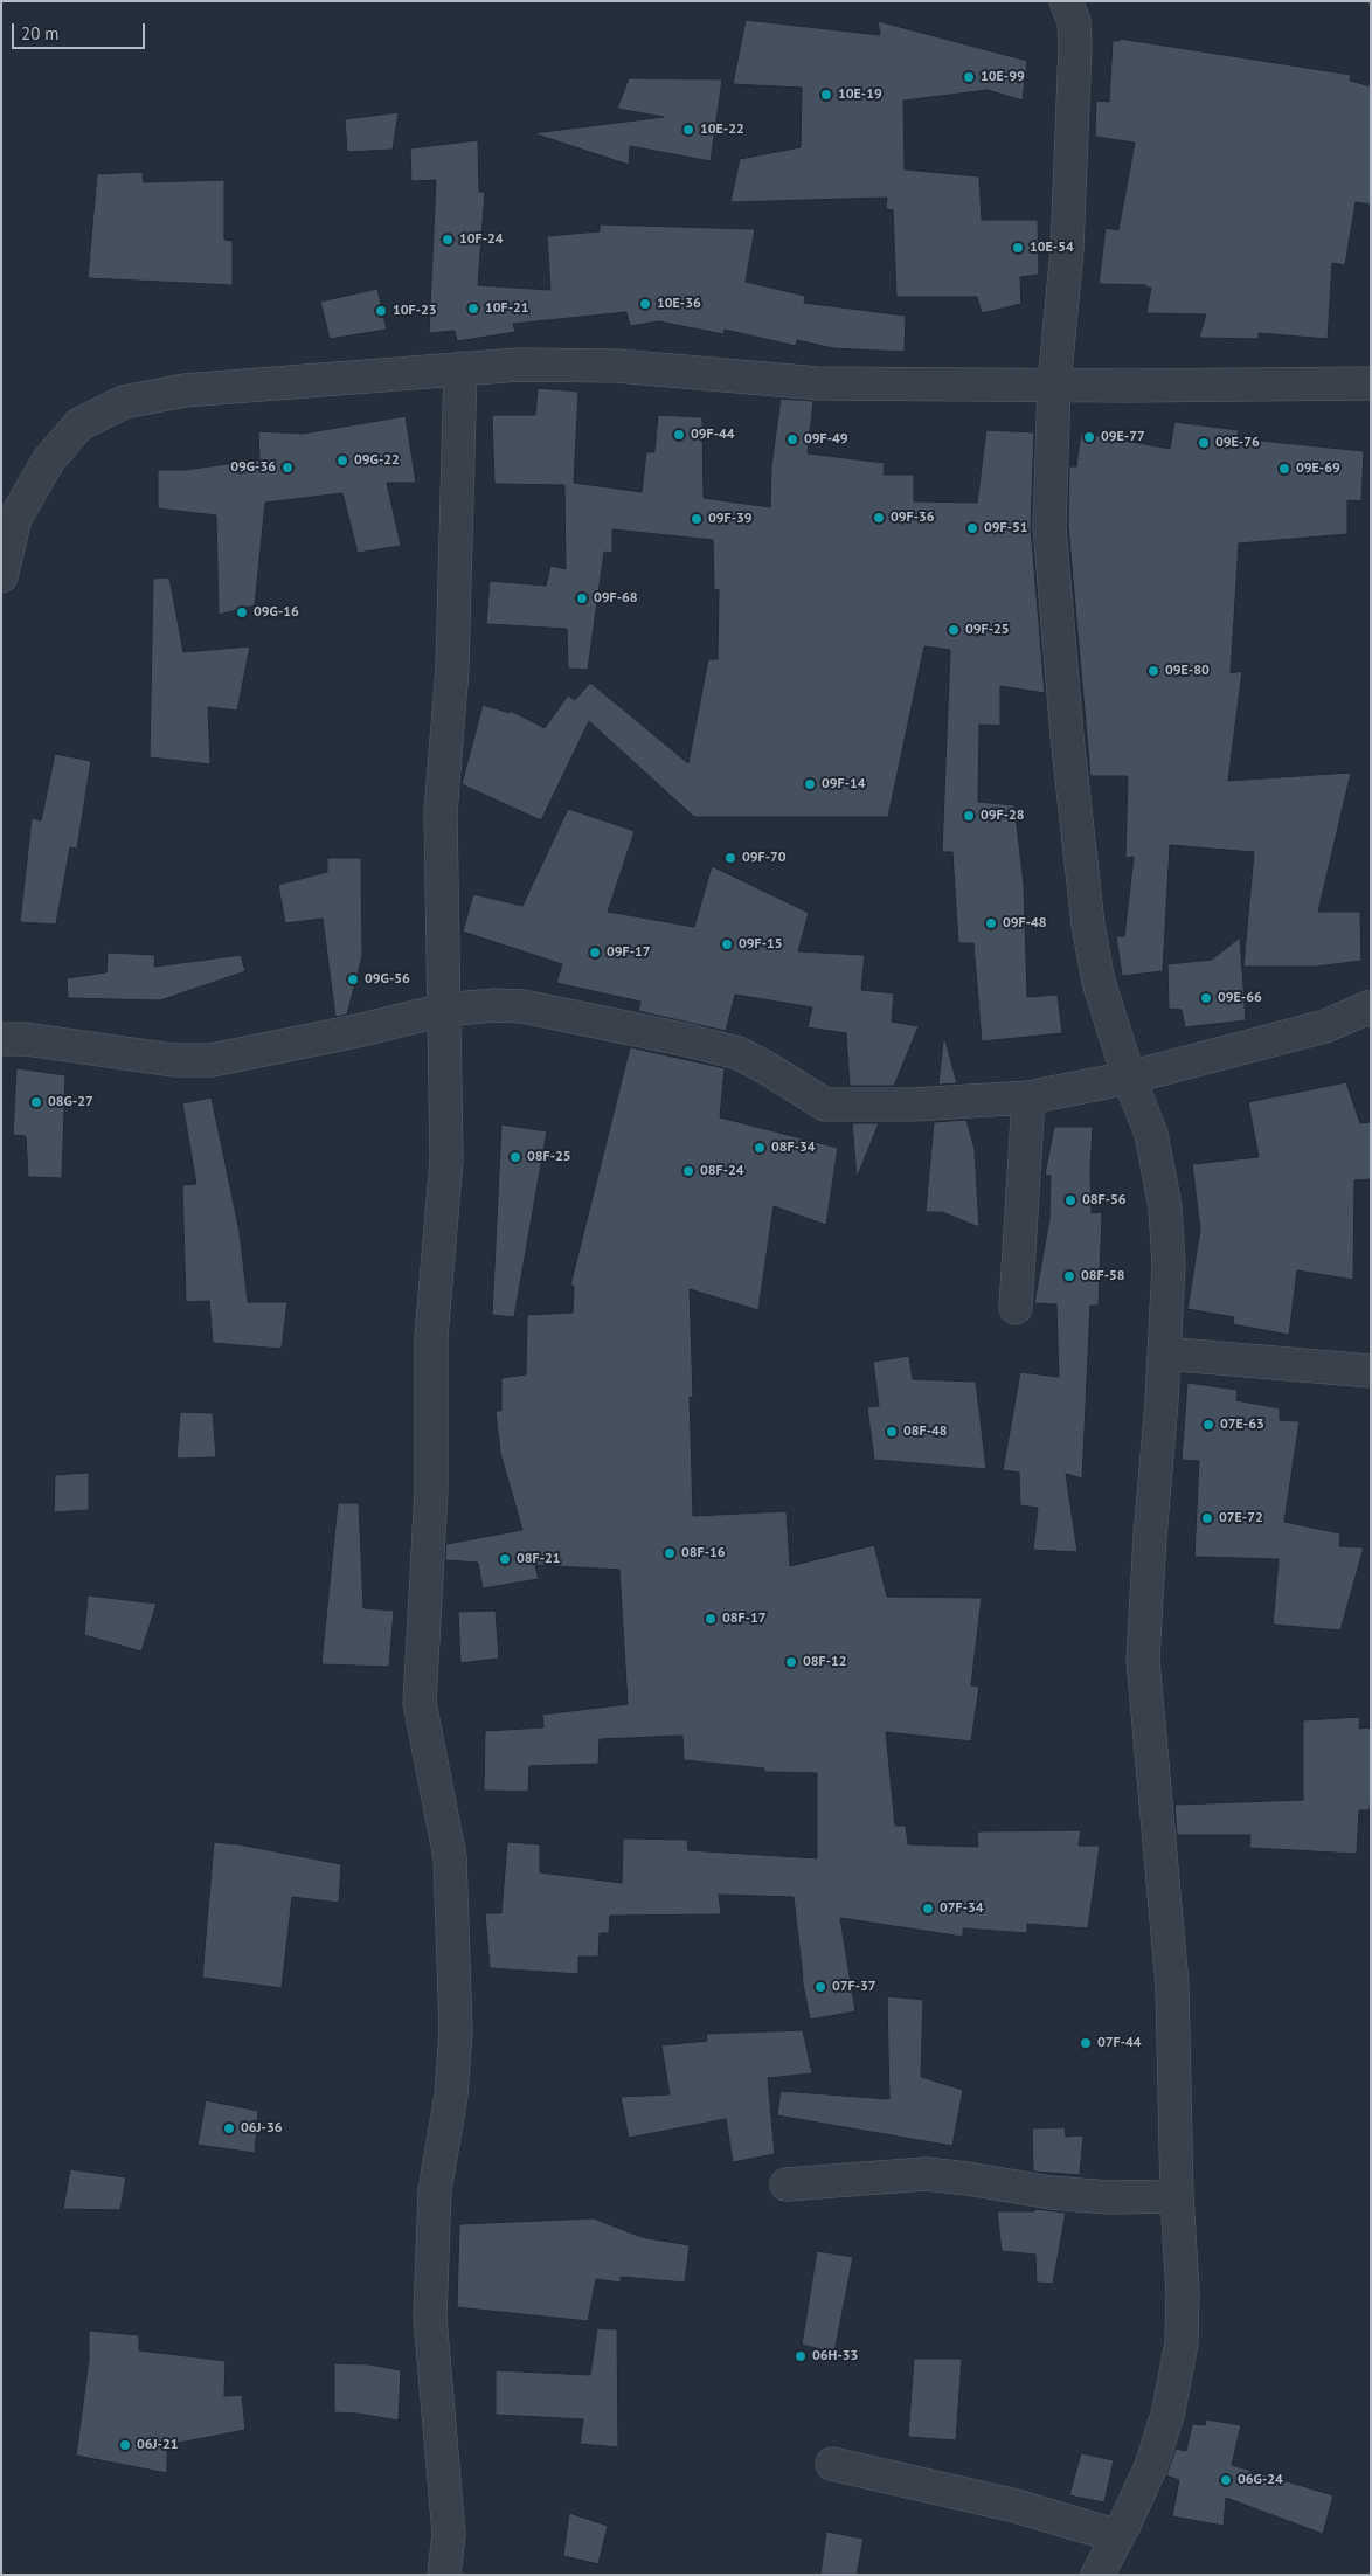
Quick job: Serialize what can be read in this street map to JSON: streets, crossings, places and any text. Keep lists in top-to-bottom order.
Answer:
{
  "places": [
    "10E-99",
    "10E-19",
    "10E-22",
    "10F-24",
    "10E-54",
    "10E-36",
    "10F-21",
    "10F-23",
    "09F-44",
    "09E-77",
    "09F-49",
    "09E-76",
    "09G-22",
    "09G-36",
    "09E-69",
    "09F-36",
    "09F-39",
    "09F-51",
    "09F-68",
    "09G-16",
    "09F-25",
    "09E-80",
    "09F-14",
    "09F-28",
    "09F-70",
    "09F-48",
    "09F-15",
    "09F-17",
    "09G-56",
    "09E-66",
    "08G-27",
    "08F-34",
    "08F-25",
    "08F-24",
    "08F-56",
    "08F-58",
    "07E-63",
    "08F-48",
    "07E-72",
    "08F-16",
    "08F-21",
    "08F-17",
    "08F-12",
    "07F-34",
    "07F-37",
    "07F-44",
    "06J-36",
    "06H-33",
    "06J-21",
    "06G-24"
  ],
  "scale_bar": "20 m"
}
